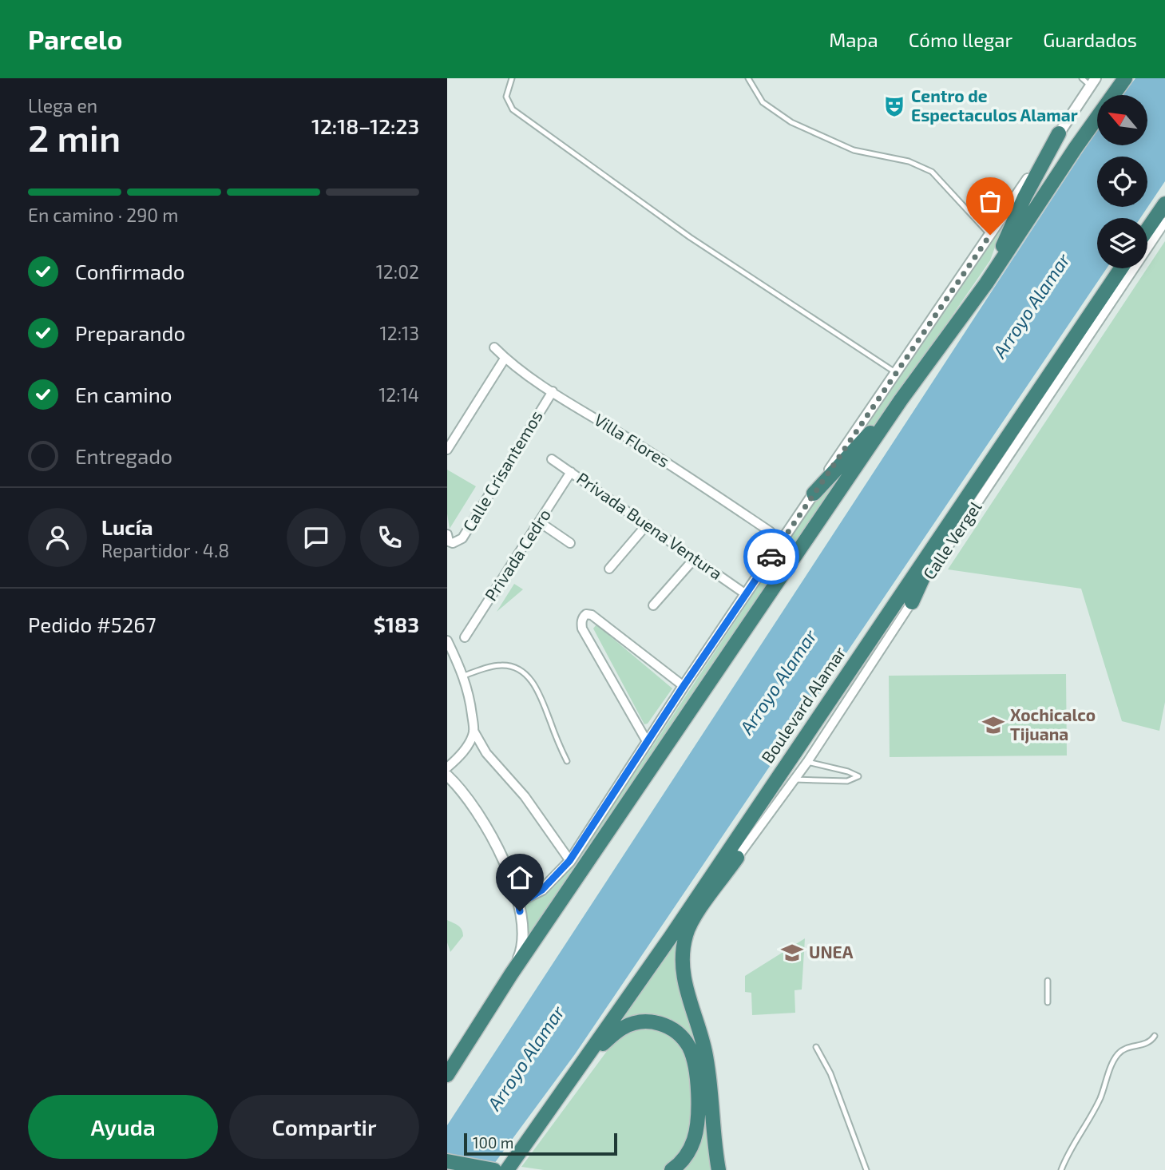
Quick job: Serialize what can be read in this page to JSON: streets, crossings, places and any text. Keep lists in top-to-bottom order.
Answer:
{
  "streets": {
    "highway": ["Boulevard Alamar"],
    "street": [
      "Villa Flores",
      "Calle Crisantemos",
      "Privada Buena Ventura",
      "Calle Vergel",
      "Privada Cedro"
    ]
  },
  "crossings": [
    ["Villa Flores", "Calle Crisantemos"],
    ["Privada Buena Ventura", "Privada Cedro"]
  ],
  "water": ["Arroyo Alamar"],
  "places": {
    "theatre": ["Centro de Espectaculos Alamar"],
    "school or university": ["Xochicalco Tijuana", "UNEA"]
  },
  "scale_bar": "100 m",
  "north": "top left",
  "page": {
    "header": "Parcelo",
    "nav": ["Mapa", "Cómo llegar", "Guardados"],
    "heading": ["2 min", "Llega en", "12:18–12:23"],
    "panel": [
      "Lucía",
      "Repartidor · 4.8",
      "Pedido #5267",
      "$183"
    ],
    "bar": "En camino · 290 m",
    "list": [
      ["Confirmado", "12:02"],
      ["Preparando", "12:13"],
      ["En camino", "12:14"],
      "Entregado"
    ],
    "buttons": ["Ayuda", "Compartir"],
    "scale": "100 m"
  }
}
